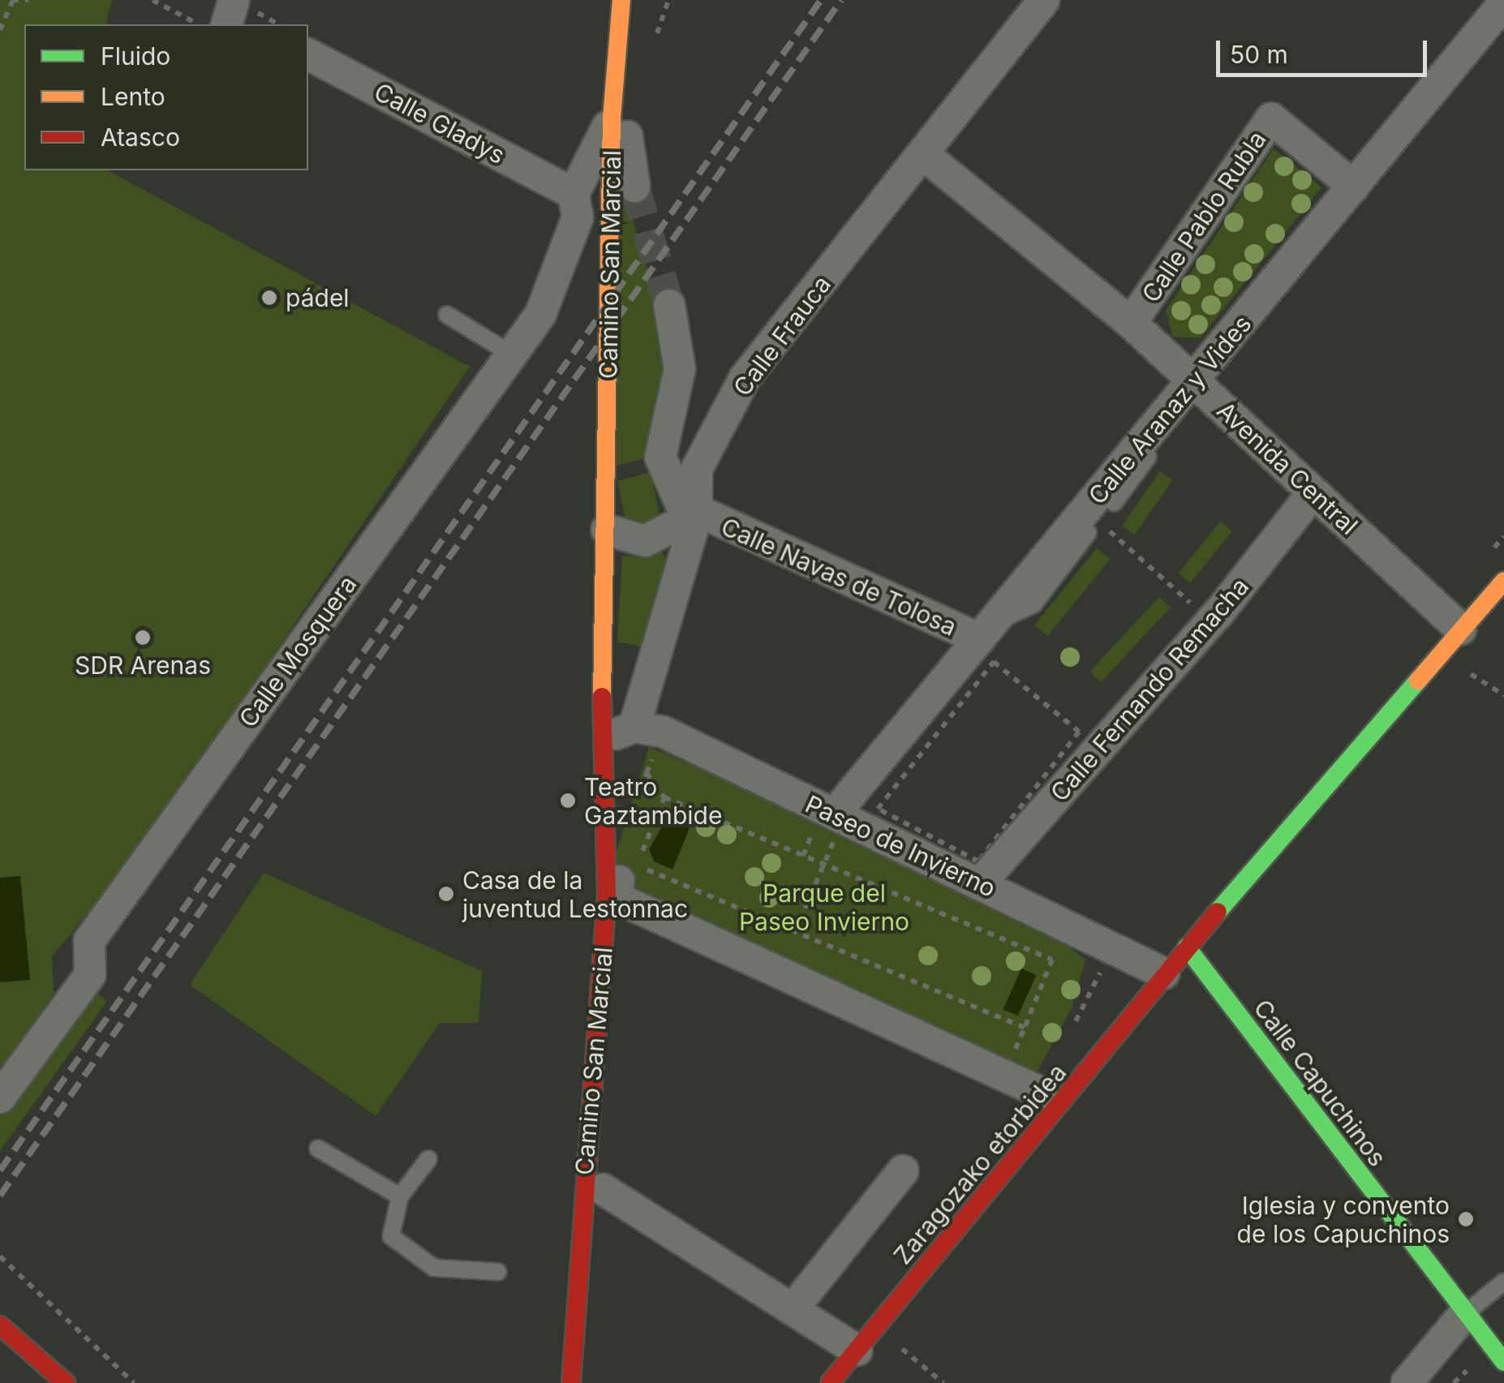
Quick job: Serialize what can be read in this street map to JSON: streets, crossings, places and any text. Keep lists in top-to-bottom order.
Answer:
{
  "streets": {
    "street": [
      "Calle Gladys",
      "Calle Pablo Rubla",
      "Camino San Marcial",
      "Calle Frauca",
      "Calle Aranaz y Vides",
      "Avenida Central",
      "Calle Navas de Tolosa",
      "Calle Mosquera",
      "Calle Fernando Remacha",
      "Paseo de Invierno",
      "Calle Capuchinos",
      "Zaragozako etorbidea"
    ]
  },
  "crossings": [
    ["Calle Gladys", "Camino San Marcial"],
    ["Calle Gladys", "Calle Mosquera"],
    ["Calle Pablo Rubla", "Calle Aranaz y Vides"],
    ["Calle Pablo Rubla", "Avenida Central"],
    ["Camino San Marcial", "Calle Mosquera"],
    ["Calle Frauca", "Avenida Central"],
    ["Calle Frauca", "Calle Navas de Tolosa"],
    ["Calle Frauca", "Paseo de Invierno"],
    ["Calle Aranaz y Vides", "Avenida Central"],
    ["Calle Aranaz y Vides", "Calle Navas de Tolosa"],
    ["Calle Aranaz y Vides", "Paseo de Invierno"],
    ["Avenida Central", "Calle Fernando Remacha"],
    ["Calle Fernando Remacha", "Paseo de Invierno"],
    ["Paseo de Invierno", "Zaragozako etorbidea"],
    ["Calle Capuchinos", "Zaragozako etorbidea"]
  ],
  "parks": ["Parque del Paseo Invierno"],
  "places": [
    "pádel",
    "SDR Arenas",
    "Teatro Gaztambide",
    "Casa de la juventud Lestonnac",
    "Iglesia y convento de los Capuchinos"
  ],
  "legend": ["Fluido", "Lento", "Atasco"],
  "scale_bar": "50 m"
}
